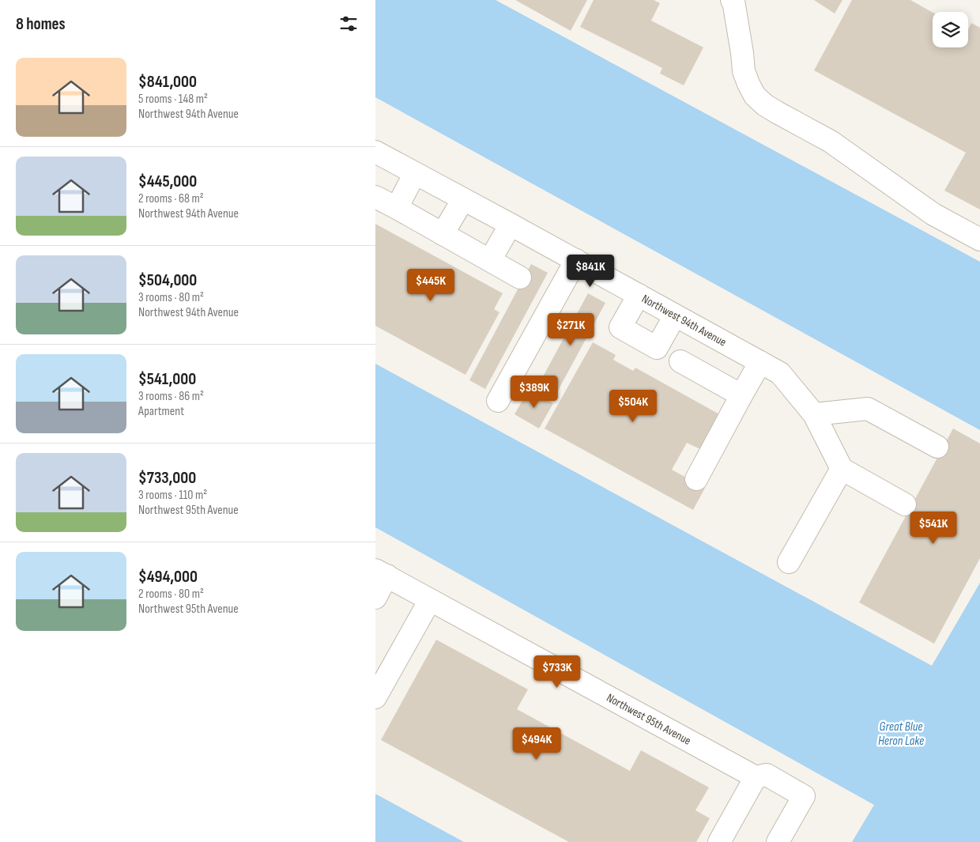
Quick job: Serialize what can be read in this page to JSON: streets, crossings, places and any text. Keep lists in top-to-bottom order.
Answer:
{
  "streets": {
    "street": ["Northwest 94th Avenue", "Northwest 95th Avenue"]
  },
  "water": ["Great Blue Heron Lake"],
  "page": {
    "heading": "8 homes",
    "list": [
      {
        "name": "$841,000",
        "note": "5 rooms · 148 m² · Northwest 94th Avenue"
      },
      {
        "name": "$445,000",
        "note": "2 rooms · 68 m² · Northwest 94th Avenue"
      },
      {
        "name": "$504,000",
        "note": "3 rooms · 80 m² · Northwest 94th Avenue"
      },
      {
        "name": "$541,000",
        "note": "3 rooms · 86 m² · Apartment"
      },
      {
        "name": "$733,000",
        "note": "3 rooms · 110 m² · Northwest 95th Avenue"
      },
      {
        "name": "$494,000",
        "note": "2 rooms · 80 m² · Northwest 95th Avenue"
      }
    ],
    "price": [
      "$841K",
      "$445K",
      "$271K",
      "$389K",
      "$504K",
      "$541K",
      "$733K",
      "$494K"
    ]
  }
}
